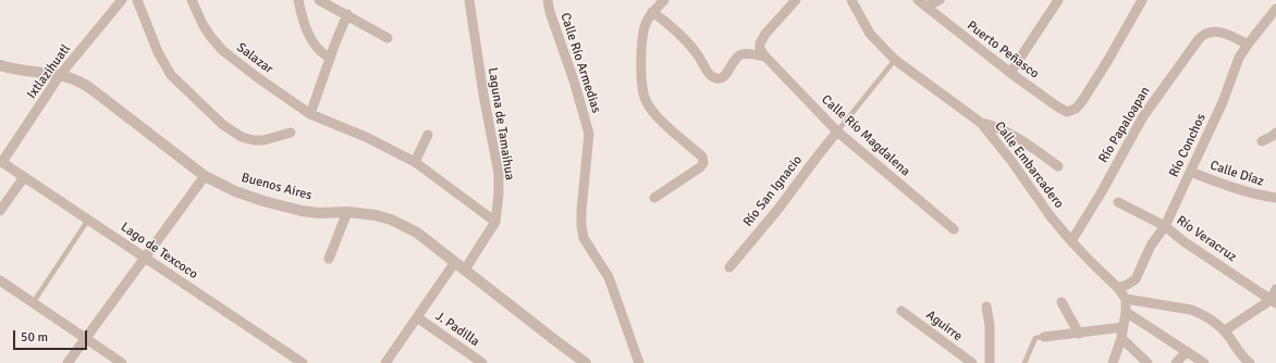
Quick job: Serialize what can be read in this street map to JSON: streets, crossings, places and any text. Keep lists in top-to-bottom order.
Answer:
{
  "streets": {
    "street": [
      "Puerto Peñasco",
      "Salazar",
      "Calle Río Armedias",
      "Ixtlazihuatl",
      "Laguna de Tamaihua",
      "Río Papaloapan",
      "Calle Río Magdalena",
      "Río Conchos",
      "Calle Embarcadero",
      "Calle Díaz",
      "Buenos Aires",
      "Río San Ignacio",
      "Río Veracruz",
      "Lago de Texcoco",
      "Aguirre",
      "J. Padilla"
    ]
  },
  "crossings": [
    ["Salazar", "Laguna de Tamaihua"],
    ["Ixtlazihuatl", "Buenos Aires"],
    ["Ixtlazihuatl", "Lago de Texcoco"],
    ["Laguna de Tamaihua", "Buenos Aires"],
    ["Río Papaloapan", "Río Conchos"],
    ["Río Papaloapan", "Calle Embarcadero"],
    ["Calle Río Magdalena", "Río San Ignacio"],
    ["Río Conchos", "Calle Embarcadero"],
    ["Río Conchos", "Calle Díaz"],
    ["Río Conchos", "Río Veracruz"]
  ],
  "scale_bar": "50 m"
}
